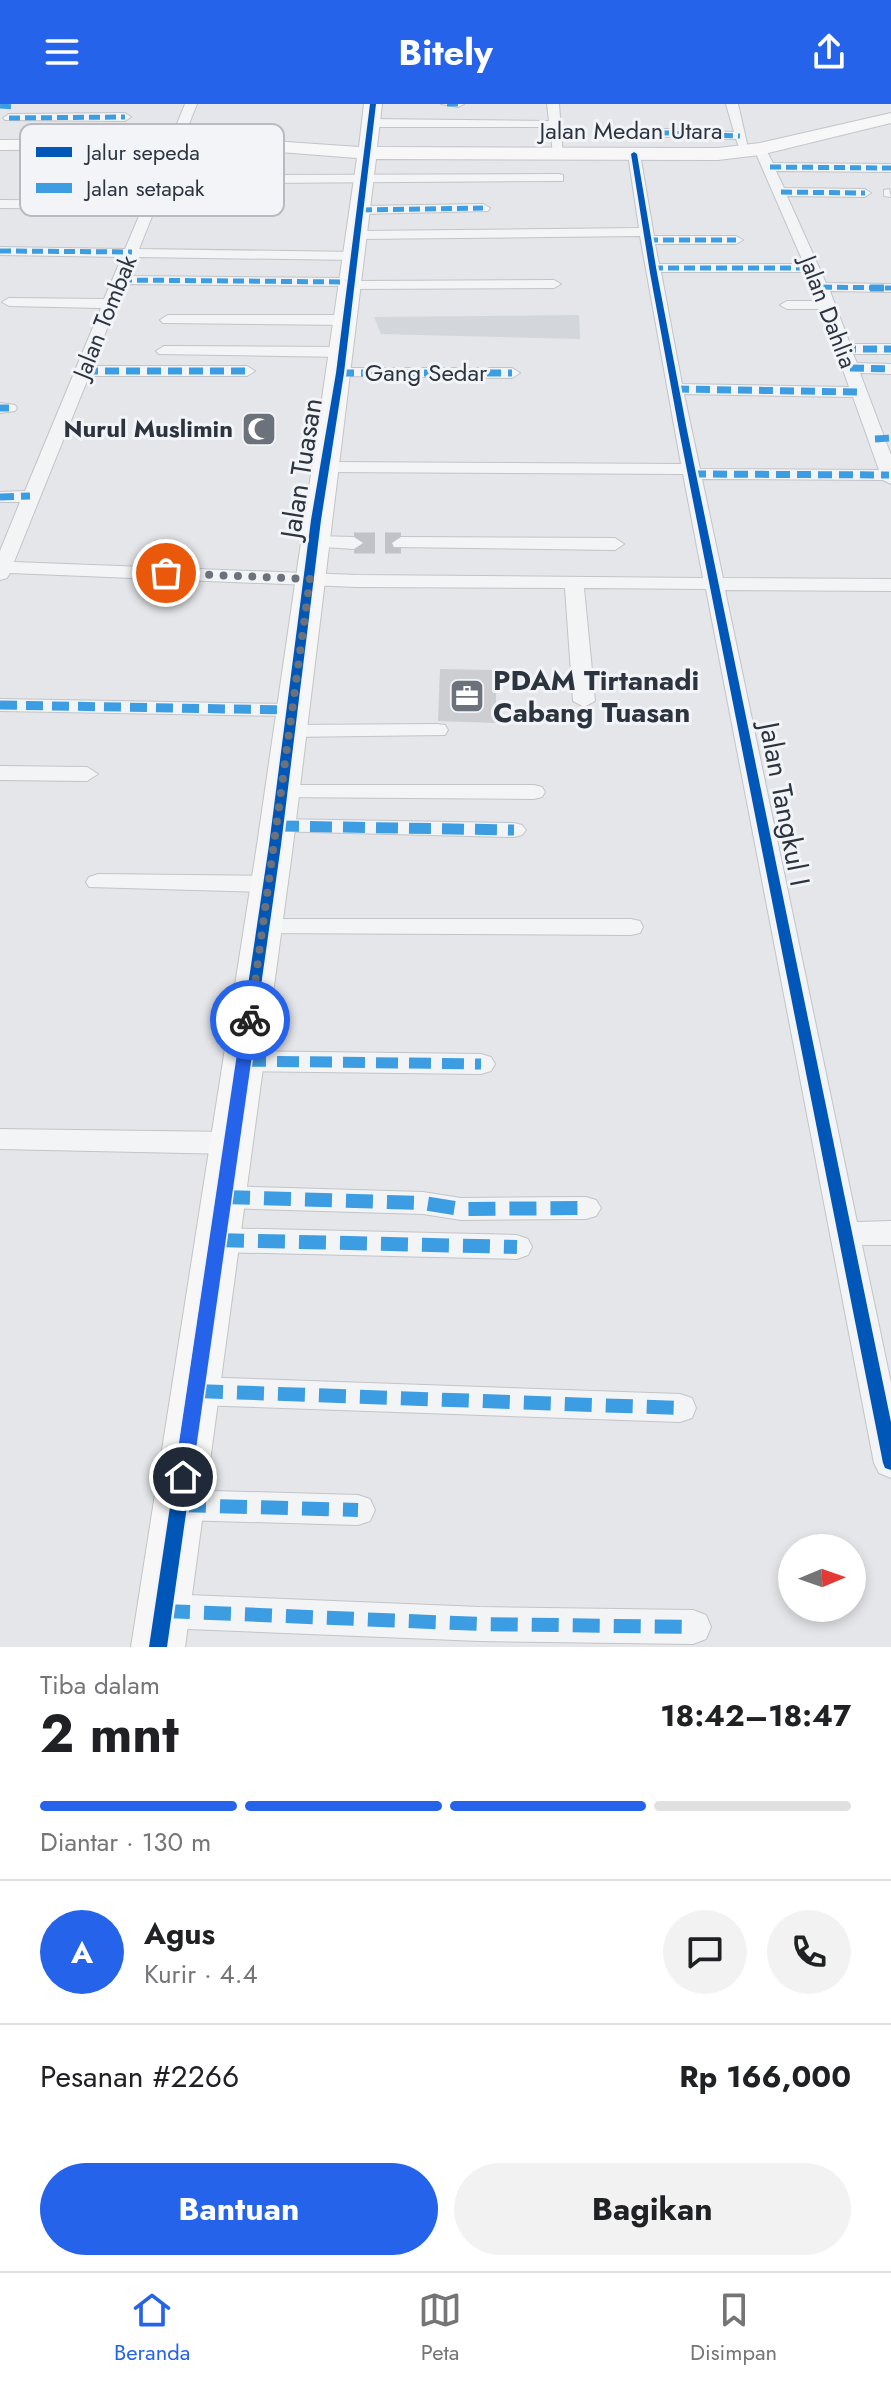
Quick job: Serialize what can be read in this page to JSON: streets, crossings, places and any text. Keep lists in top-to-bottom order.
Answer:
{
  "streets": {
    "street": [
      "Jalan Medan Utara",
      "Jalan Dahlia",
      "Jalan Tombak",
      "Gang Sedar",
      "Jalan Tuasan",
      "Jalan Tangkul I"
    ]
  },
  "crossings": [
    ["Jalan Medan Utara", "Jalan Dahlia"],
    ["Jalan Medan Utara", "Gang Sedar"],
    ["Jalan Medan Utara", "Jalan Tuasan"],
    ["Jalan Medan Utara", "Jalan Tangkul I"],
    ["Gang Sedar", "Jalan Tuasan"]
  ],
  "places": {
    "mosque": ["Nurul Muslimin"],
    "office": ["PDAM Tirtanadi Cabang Tuasan"]
  },
  "legend": ["Jalur sepeda", "Jalan setapak"],
  "north": "right",
  "page": {
    "header": "Bitely",
    "heading": ["2 mnt", "Tiba dalam", "18:42–18:47"],
    "panel": [
      "Agus",
      "Kurir · 4.4",
      "Pesanan #2266",
      "Rp 166,000"
    ],
    "bar": "Diantar · 130 m",
    "round": "A",
    "buttons": ["Bantuan", "Bagikan"],
    "tabs": ["Beranda", "Peta", "Disimpan"]
  }
}
